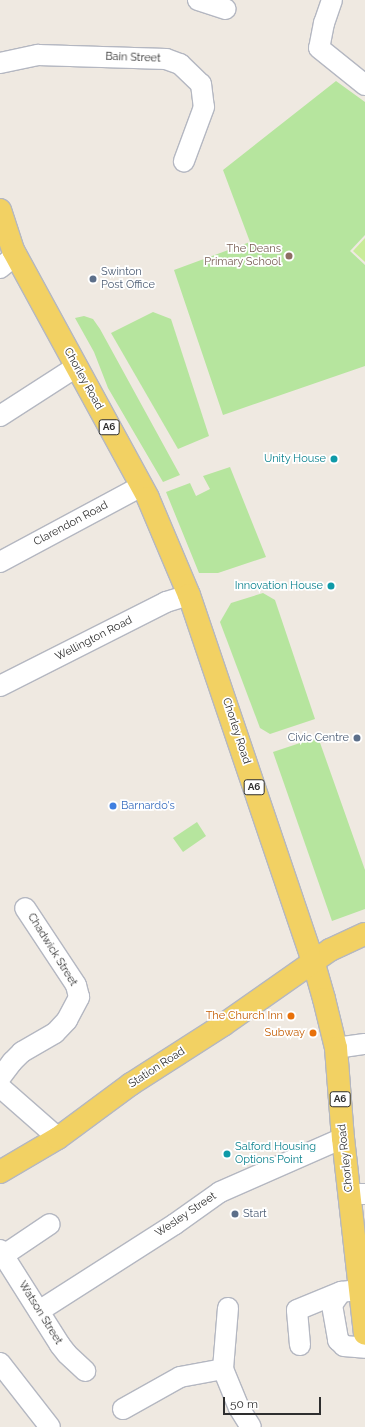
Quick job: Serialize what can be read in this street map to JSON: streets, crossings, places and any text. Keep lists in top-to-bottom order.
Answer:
{
  "streets": {
    "main road": ["Chorley Road", "A6", "Station Road"],
    "street": [
      "Bain Street",
      "Clarendon Road",
      "Wellington Road",
      "Chadwick Street",
      "Wesley Street",
      "Watson Street"
    ]
  },
  "crossings": [
    ["Chorley Road", "Clarendon Road"],
    ["Chorley Road", "Wellington Road"],
    ["Chorley Road", "Station Road"],
    ["Chorley Road", "Wesley Street"],
    ["Wesley Street", "Watson Street"]
  ],
  "places": [
    "The Deans Primary School",
    "Swinton Post Office",
    "Unity House",
    "Innovation House",
    "Civic Centre",
    "Barnardo's",
    "The Church Inn",
    "Subway",
    "Salford Housing Options Point",
    "Start"
  ],
  "scale_bar": "50 m"
}
